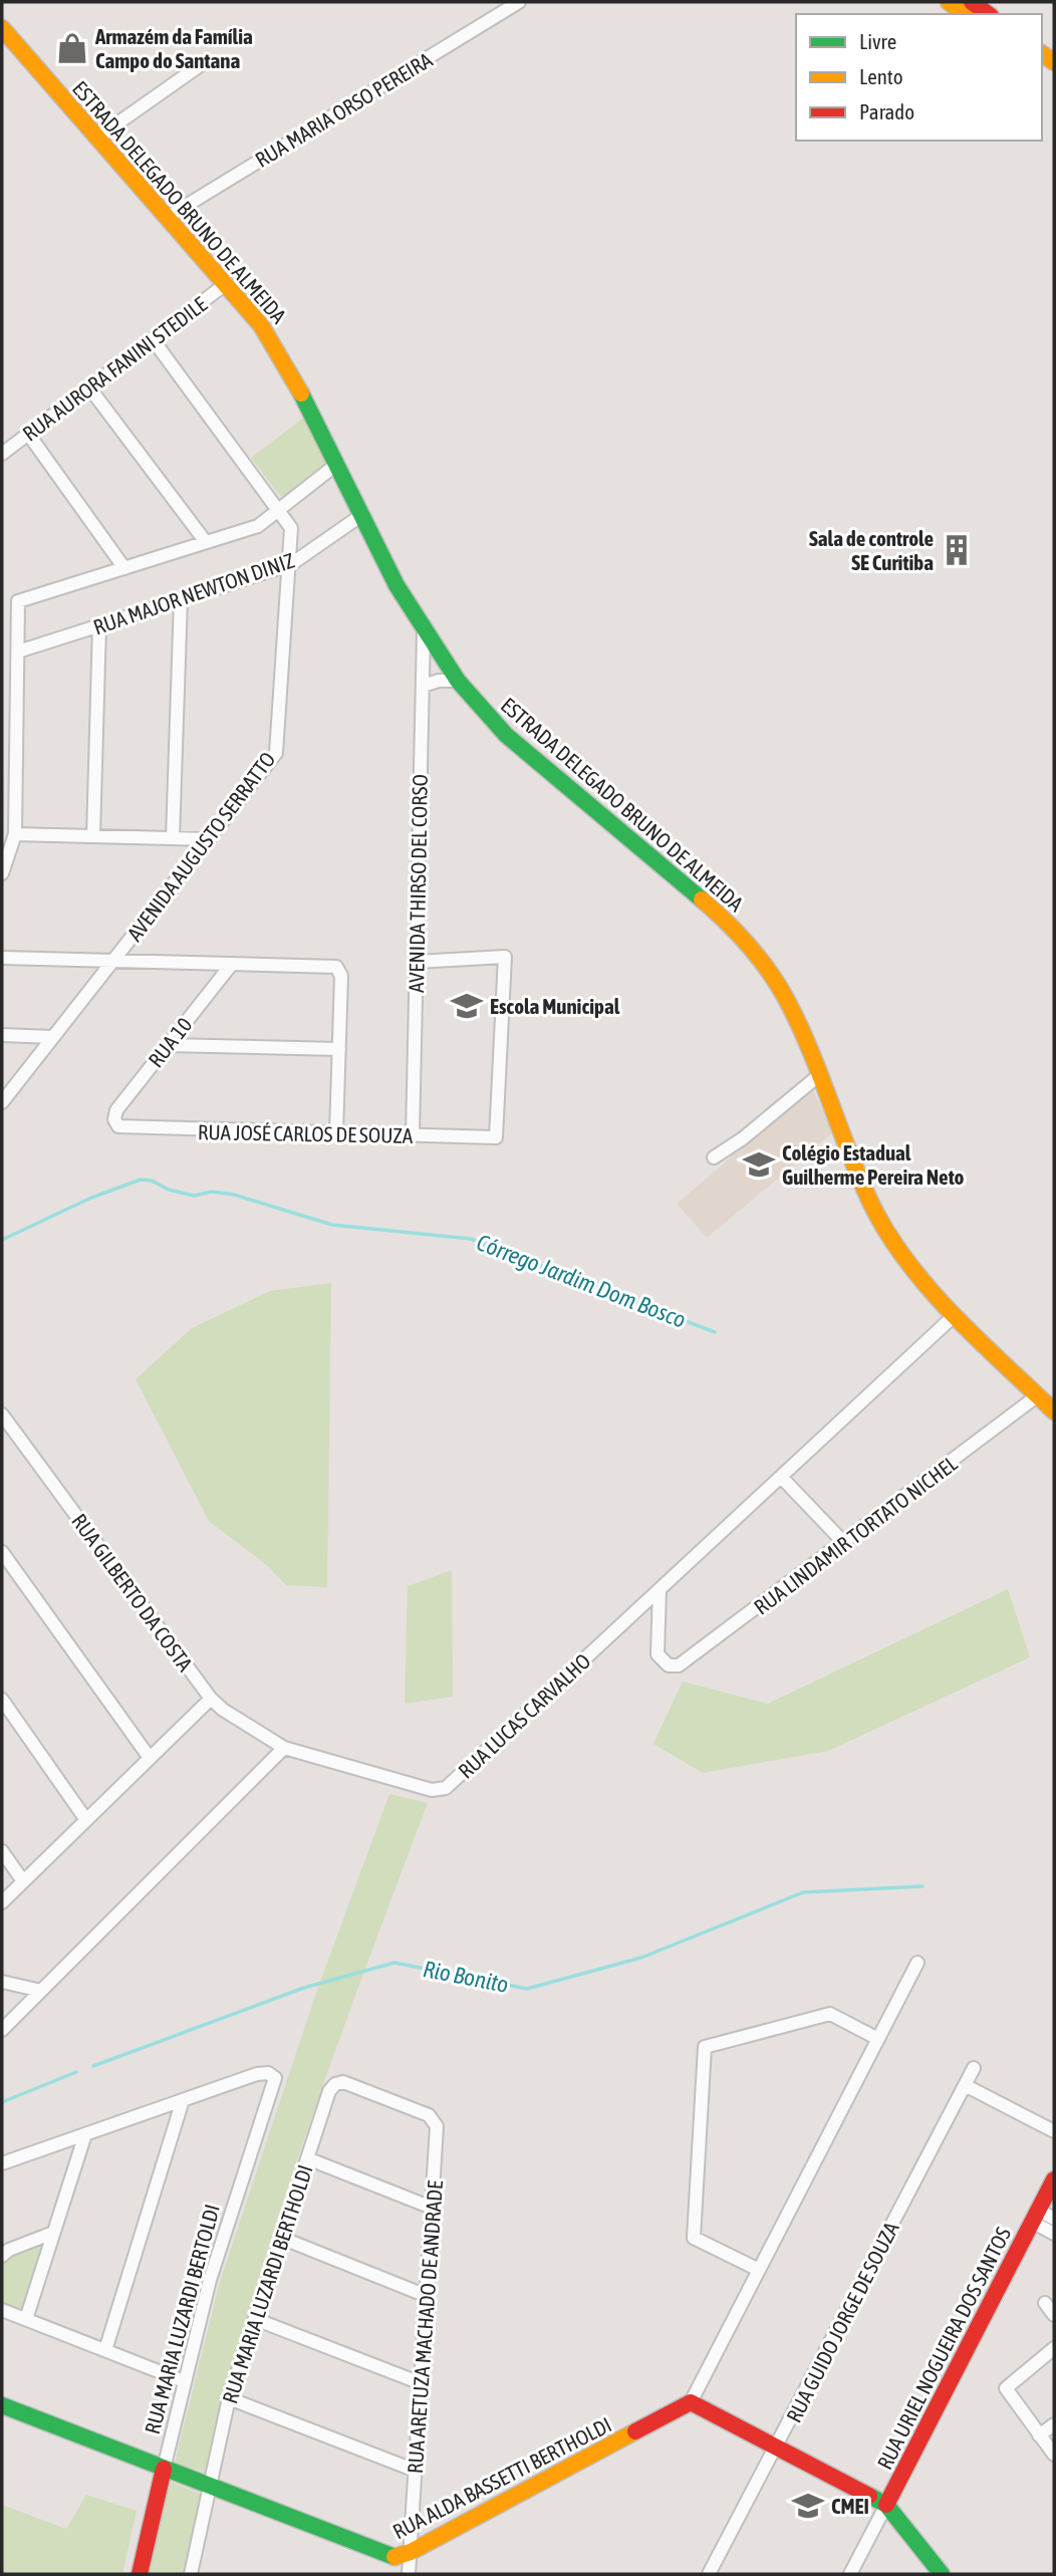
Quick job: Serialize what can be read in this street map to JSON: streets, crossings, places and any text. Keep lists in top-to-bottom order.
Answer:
{
  "streets": {
    "main road": [
      "ESTRADA DELEGADO BRUNO DE ALMEIDA",
      "RUA MARIA LUZARDI BERTOLDI",
      "RUA URIEL NOGUEIRA DOS SANTOS",
      "RUA ALDA BASSETTI BERTHOLDI"
    ],
    "street": [
      "RUA MARIA ORSO PEREIRA",
      "RUA AURORA FANINI STEDILE",
      "RUA MAJOR NEWTON DINIZ",
      "AVENIDA AUGUSTO SERRATTO",
      "AVENIDA THIRSO DEL CORSO",
      "RUA 10",
      "RUA JOSÉ CARLOS DE SOUZA",
      "RUA LINDAMIR TORTATO NICHEL",
      "RUA GILBERTO DA COSTA",
      "RUA LUCAS CARVALHO",
      "RUA MARIA LUZARDI BERTHOLDI",
      "RUA GUIDO JORGE DE SOUZA",
      "RUA ARETUZA MACHADO DE ANDRADE"
    ]
  },
  "crossings": [
    ["RUA MARIA ORSO PEREIRA", "ESTRADA DELEGADO BRUNO DE ALMEIDA"],
    ["ESTRADA DELEGADO BRUNO DE ALMEIDA", "RUA AURORA FANINI STEDILE"],
    ["ESTRADA DELEGADO BRUNO DE ALMEIDA", "RUA MAJOR NEWTON DINIZ"],
    ["ESTRADA DELEGADO BRUNO DE ALMEIDA", "AVENIDA THIRSO DEL CORSO"],
    ["ESTRADA DELEGADO BRUNO DE ALMEIDA", "RUA LINDAMIR TORTATO NICHEL"],
    ["ESTRADA DELEGADO BRUNO DE ALMEIDA", "RUA LUCAS CARVALHO"],
    ["RUA AURORA FANINI STEDILE", "AVENIDA AUGUSTO SERRATTO"],
    ["RUA MAJOR NEWTON DINIZ", "AVENIDA AUGUSTO SERRATTO"],
    ["AVENIDA THIRSO DEL CORSO", "RUA JOSÉ CARLOS DE SOUZA"],
    ["RUA 10", "RUA JOSÉ CARLOS DE SOUZA"],
    ["RUA LINDAMIR TORTATO NICHEL", "RUA LUCAS CARVALHO"],
    ["RUA GILBERTO DA COSTA", "RUA LUCAS CARVALHO"],
    ["RUA MARIA LUZARDI BERTHOLDI", "RUA ARETUZA MACHADO DE ANDRADE"],
    ["RUA MARIA LUZARDI BERTHOLDI", "RUA ALDA BASSETTI BERTHOLDI"],
    ["RUA MARIA LUZARDI BERTOLDI", "RUA ALDA BASSETTI BERTHOLDI"],
    ["RUA ARETUZA MACHADO DE ANDRADE", "RUA ALDA BASSETTI BERTHOLDI"]
  ],
  "water": ["Córrego Jardim Dom Bosco", "Rio Bonito"],
  "places": {
    "shop": ["Armazém da Família Campo do Santana"],
    "building": ["Sala de controle SE Curitiba"],
    "school or university": ["Escola Municipal", "Colégio Estadual Guilherme Pereira Neto", "CMEI"]
  },
  "legend": ["Livre", "Lento", "Parado"]
}
